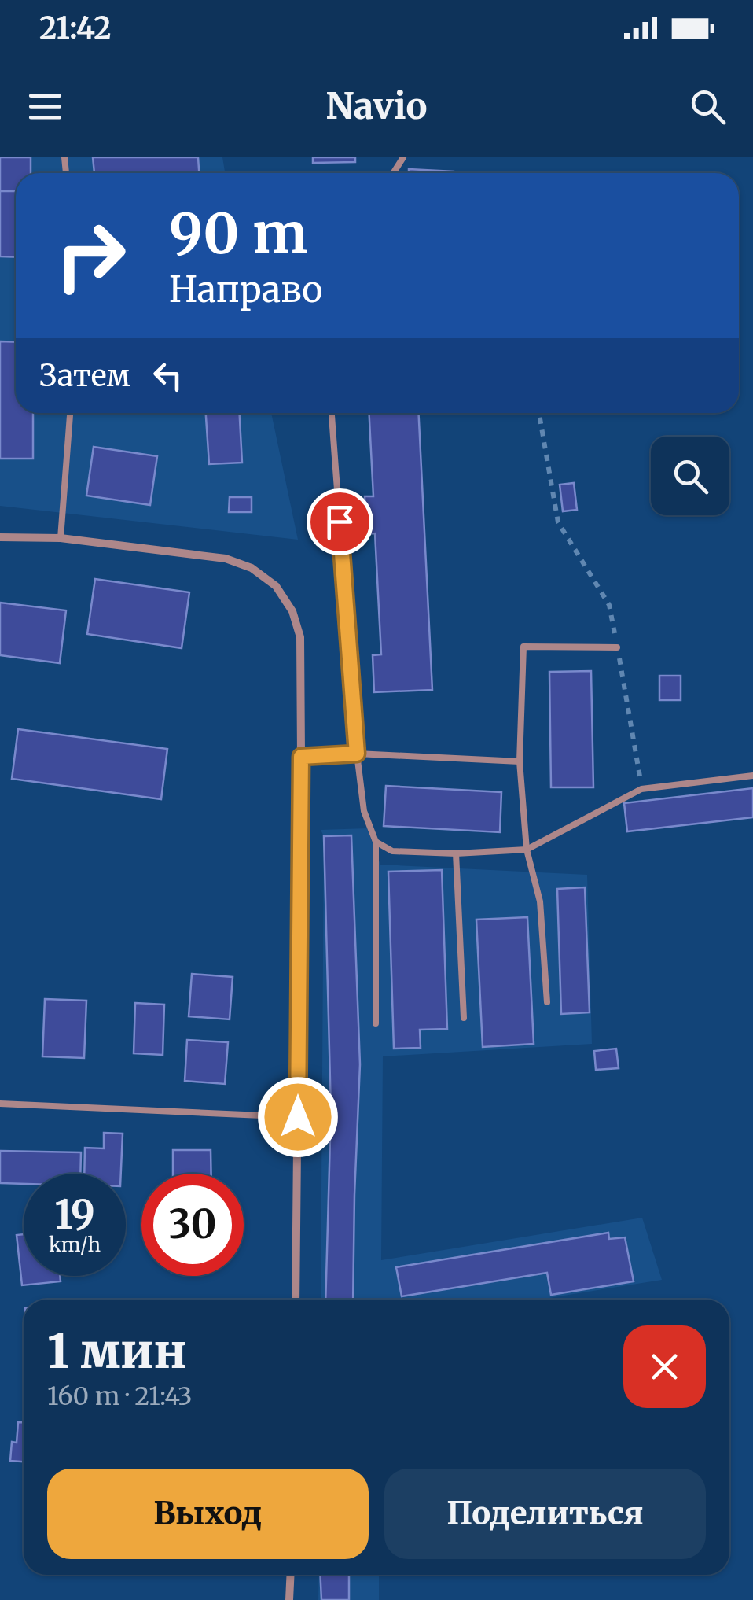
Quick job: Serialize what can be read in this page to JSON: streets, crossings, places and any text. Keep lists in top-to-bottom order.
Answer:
{
  "page": {
    "status": "21:42",
    "header": "Navio",
    "turn": ["90 m", "Направо"],
    "then": "Затем",
    "speed": "19 km/h",
    "limit": "30",
    "heading": ["1 мин", "160 m · 21:43"],
    "buttons": ["Выход", "Поделиться"]
  }
}
